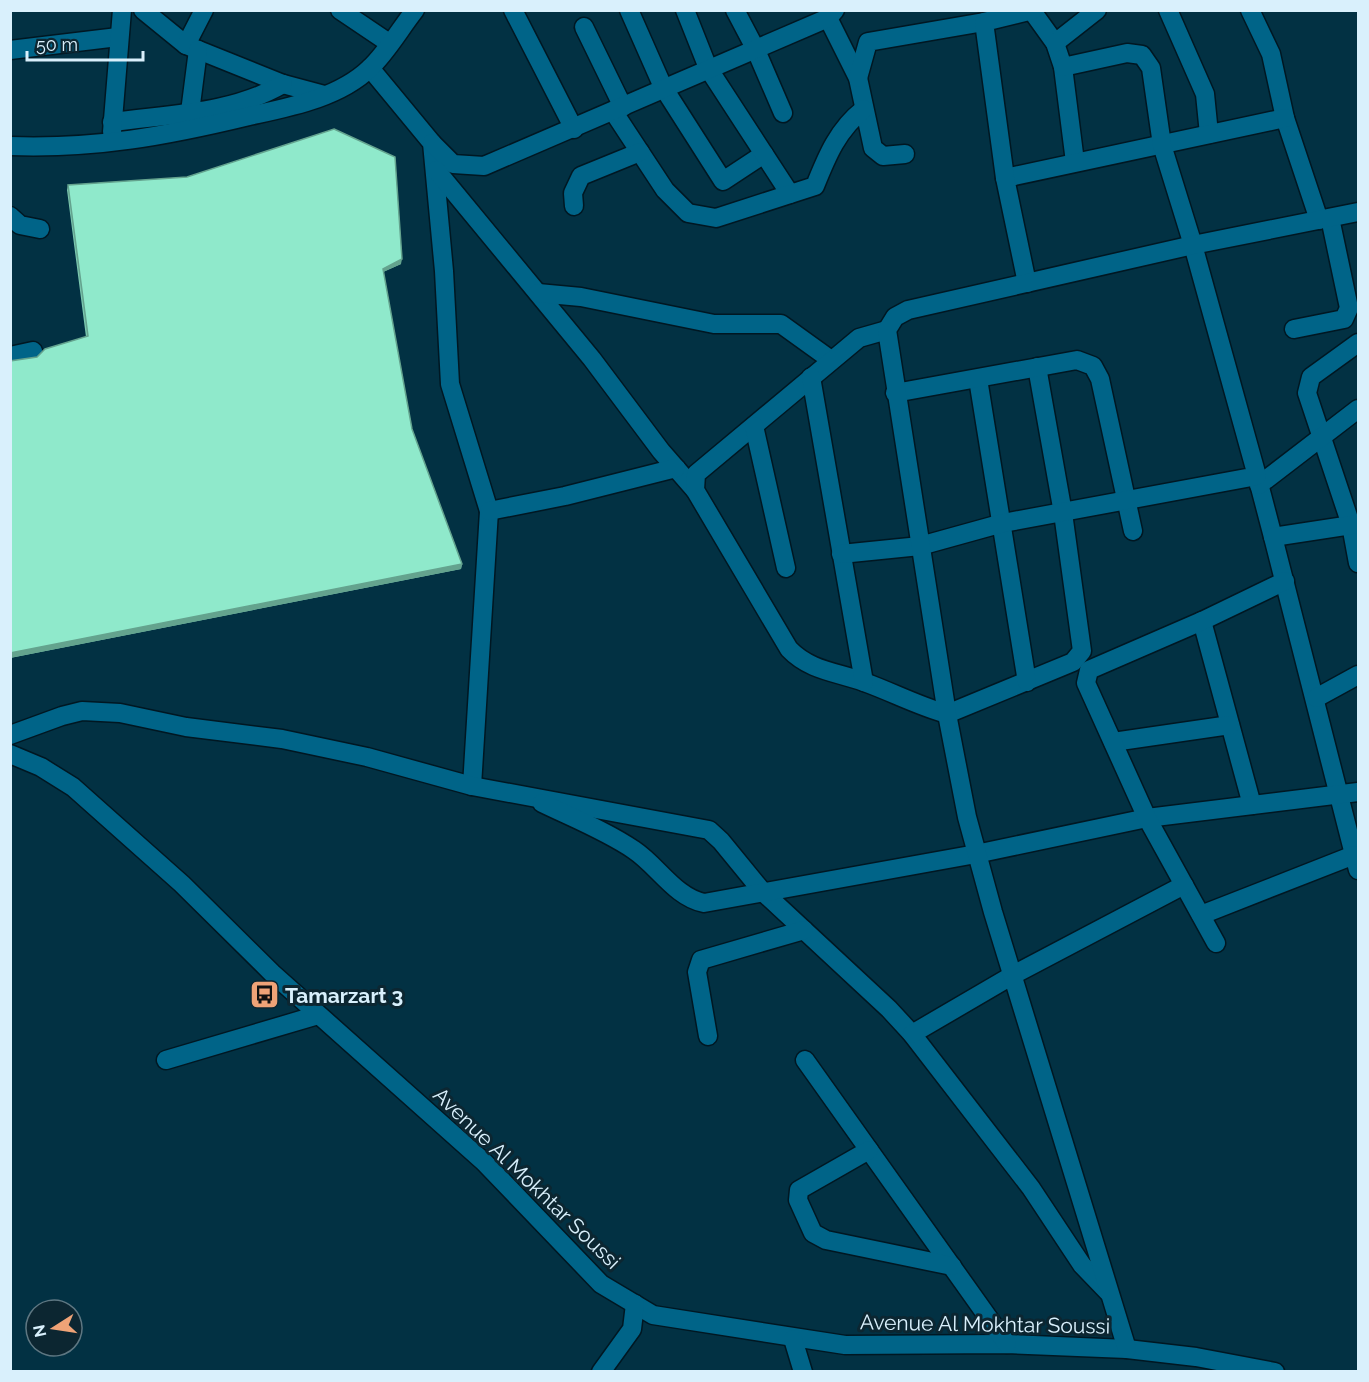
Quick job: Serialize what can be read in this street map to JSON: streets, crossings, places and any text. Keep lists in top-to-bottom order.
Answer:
{
  "streets": {
    "street": ["Avenue Al Mokhtar Soussi"]
  },
  "places": {
    "bus stop": ["Tamarzart 3"]
  },
  "scale_bar": "50 m",
  "north": "left"
}
